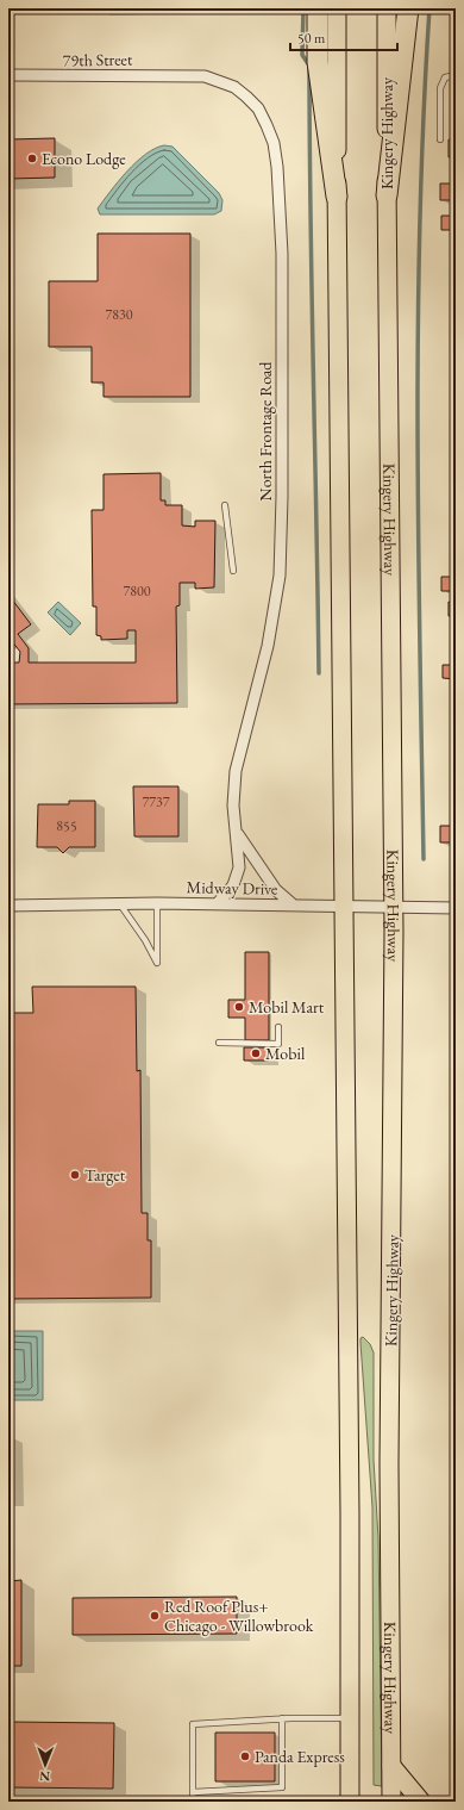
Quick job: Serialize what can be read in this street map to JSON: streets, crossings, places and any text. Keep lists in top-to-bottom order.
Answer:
{
  "streets": {
    "highway": ["Kingery Highway"],
    "street": ["79th Street", "North Frontage Road", "Midway Drive"]
  },
  "crossings": [
    ["79th Street", "North Frontage Road"],
    ["Kingery Highway", "Midway Drive"],
    ["North Frontage Road", "Midway Drive"]
  ],
  "places": [
    "Econo Lodge",
    "Mobil Mart",
    "Mobil",
    "Target",
    "Red Roof Plus+ Chicago - Willowbrook",
    "Panda Express"
  ],
  "house_numbers": [
    "7830",
    "7800",
    "7737",
    "855"
  ],
  "scale_bar": "50 m",
  "north": "bottom"
}
